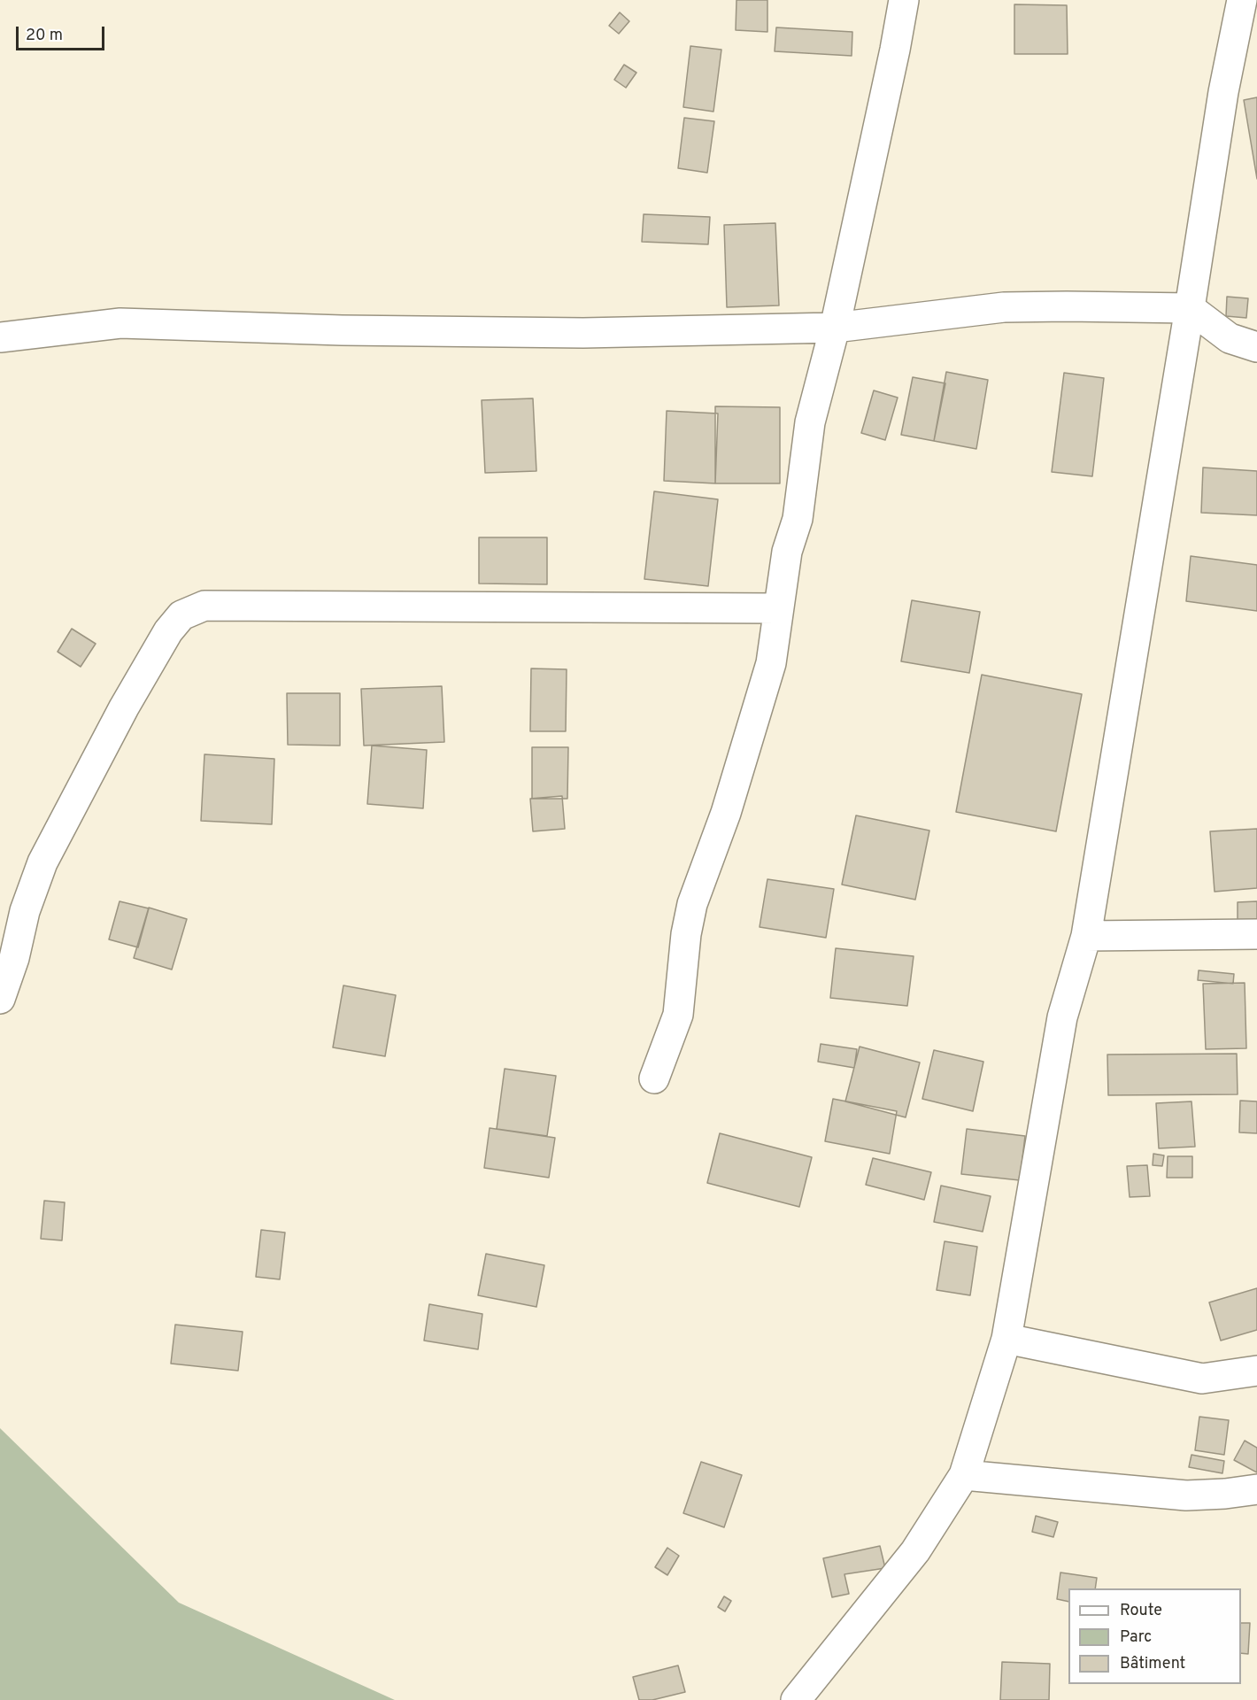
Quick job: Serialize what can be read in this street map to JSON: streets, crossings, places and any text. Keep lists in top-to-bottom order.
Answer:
{
  "legend": ["Route", "Parc", "Bâtiment"],
  "scale_bar": "20 m"
}
